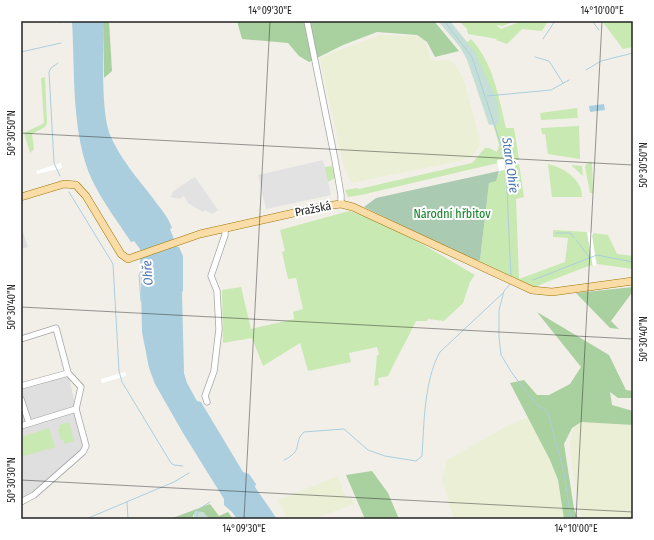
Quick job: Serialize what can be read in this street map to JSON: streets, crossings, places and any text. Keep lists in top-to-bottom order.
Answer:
{
  "streets": {
    "main road": ["Pražská"]
  },
  "water": ["Stará Ohře", "Ohře"],
  "parks": ["Národní hřbitov"],
  "coordinates": [
    "14°09'30\"E",
    "14°10'00\"E",
    "50°30'50\"N",
    "50°30'40\"N",
    "50°30'30\"N"
  ]
}
